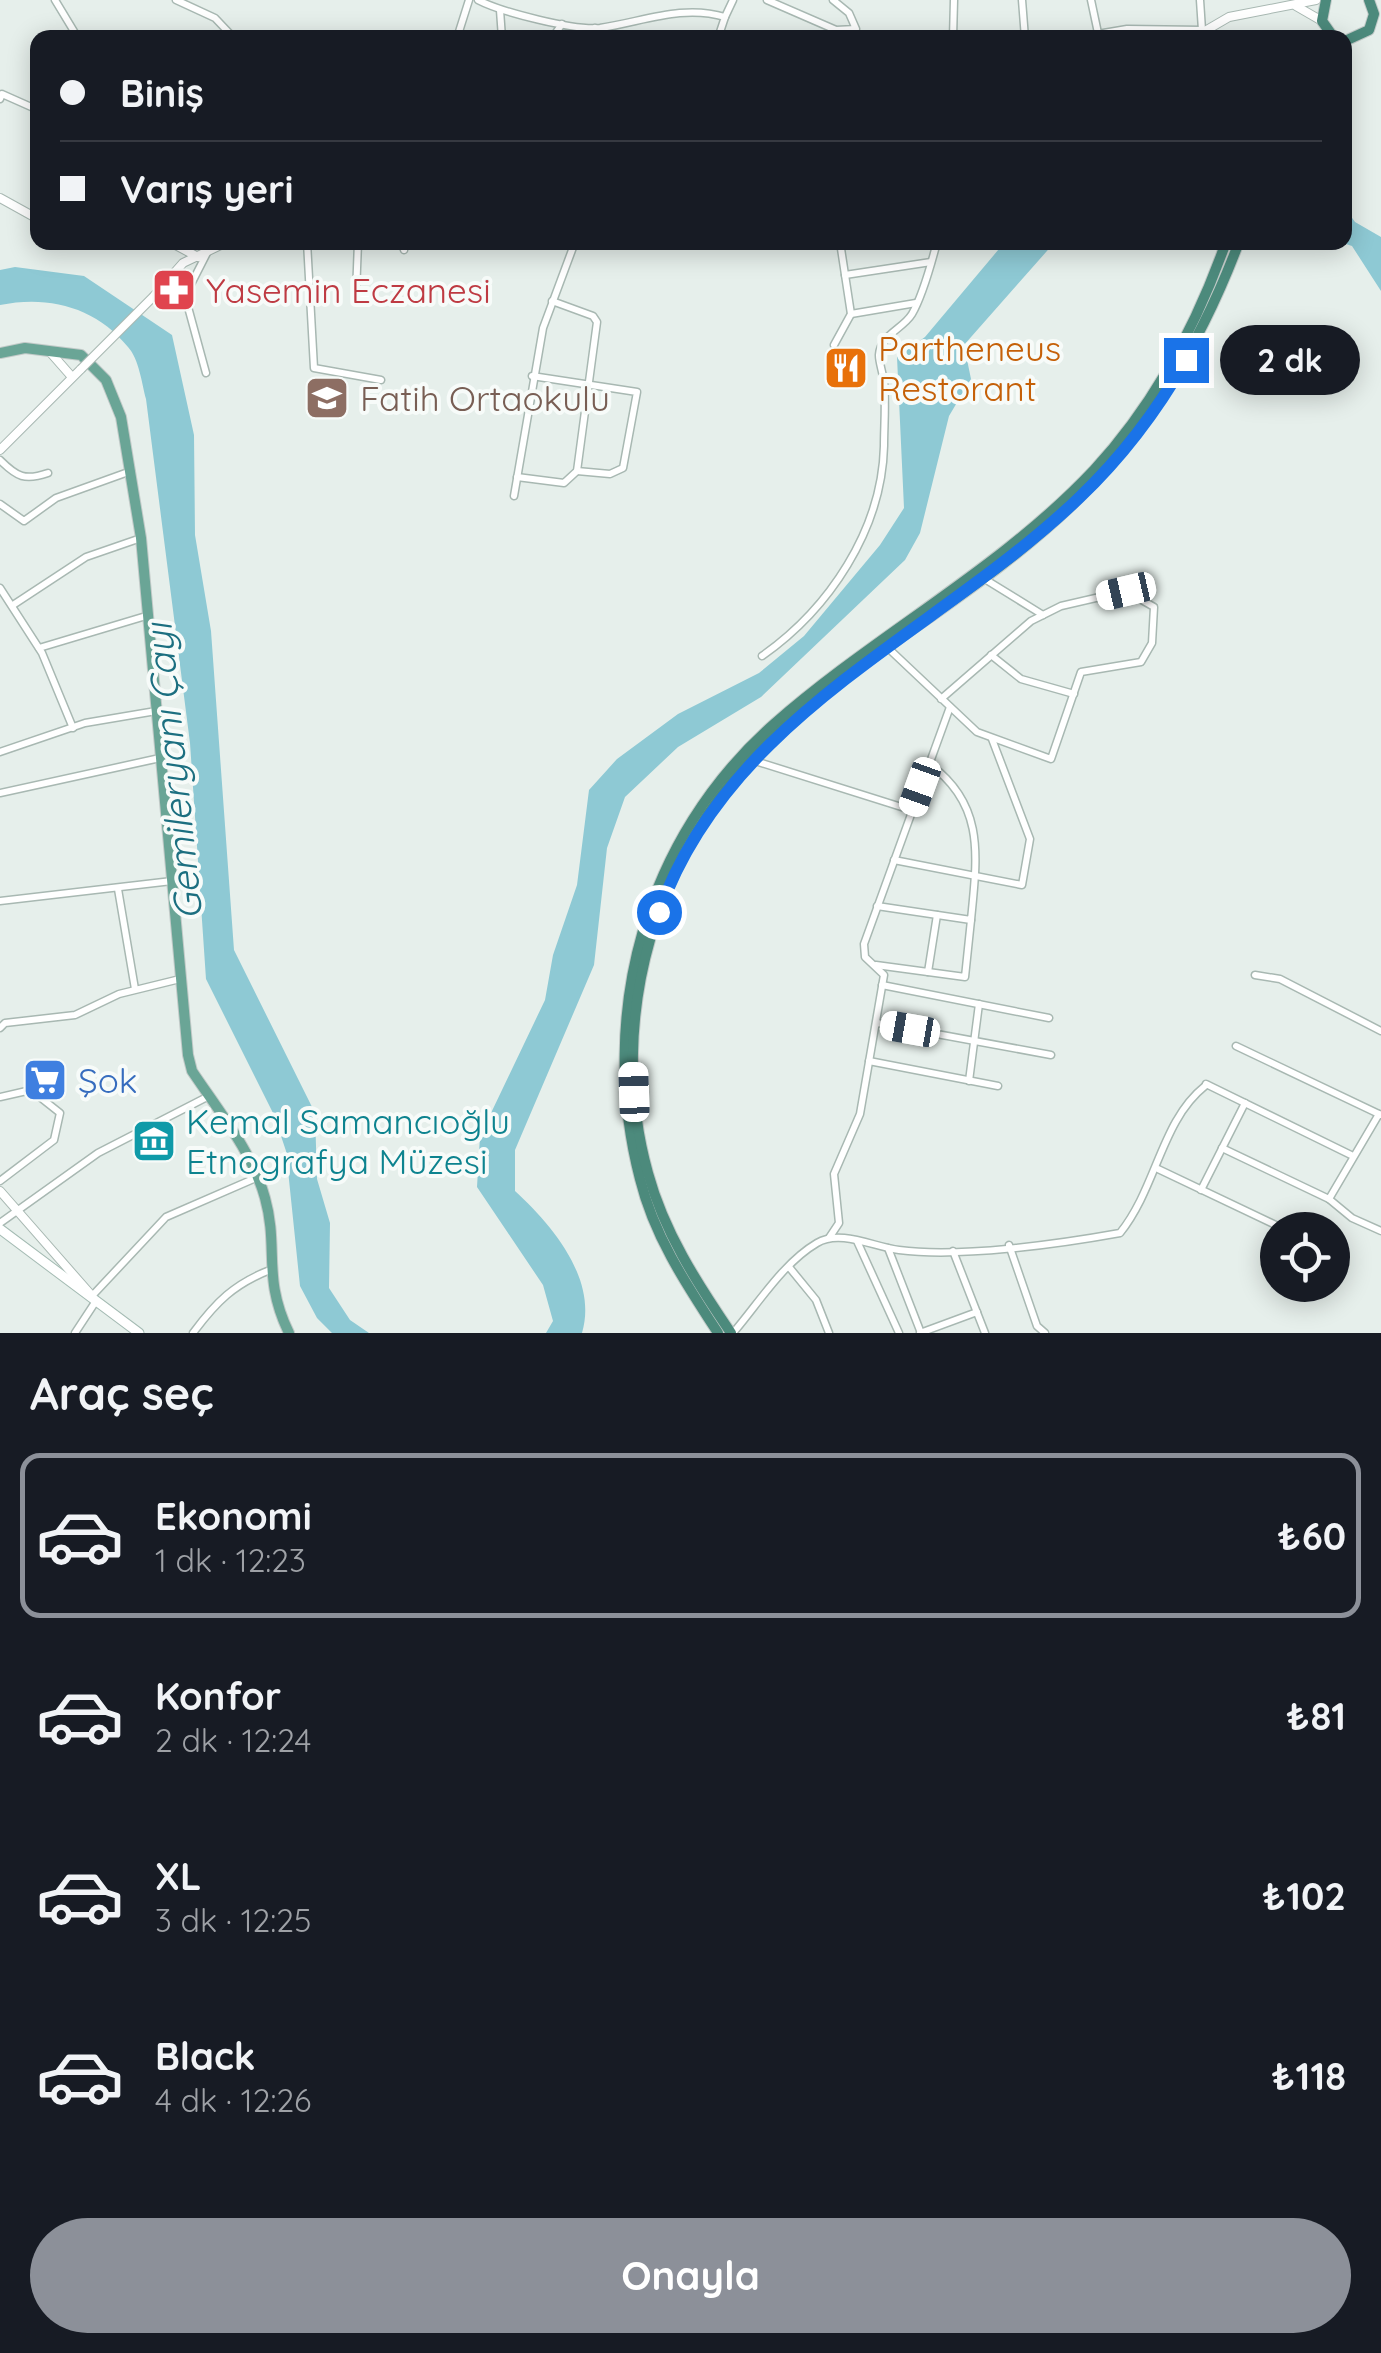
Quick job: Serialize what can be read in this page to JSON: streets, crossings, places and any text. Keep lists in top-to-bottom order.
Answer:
{
  "water": ["Gemileryanı Çayı"],
  "places": {
    "pharmacy": ["Yasemin Eczanesi"],
    "restaurant": ["Partheneus Restorant"],
    "school or university": ["Fatih Ortaokulu"],
    "supermarket": ["Şok"],
    "museum": ["Kemal Samancıoğlu Etnografya Müzesi"]
  },
  "page": {
    "banner": ["Biniş", "Varış yeri"],
    "bubble": "2 dk",
    "heading": "Araç seç",
    "list": [
      {
        "name": "Ekonomi",
        "note": "1 dk · 12:23",
        "value": "₺60"
      },
      {
        "name": "Konfor",
        "note": "2 dk · 12:24",
        "value": "₺81"
      },
      {
        "name": "XL",
        "note": "3 dk · 12:25",
        "value": "₺102"
      },
      {
        "name": "Black",
        "note": "4 dk · 12:26",
        "value": "₺118"
      }
    ],
    "buttons": "Onayla"
  }
}
